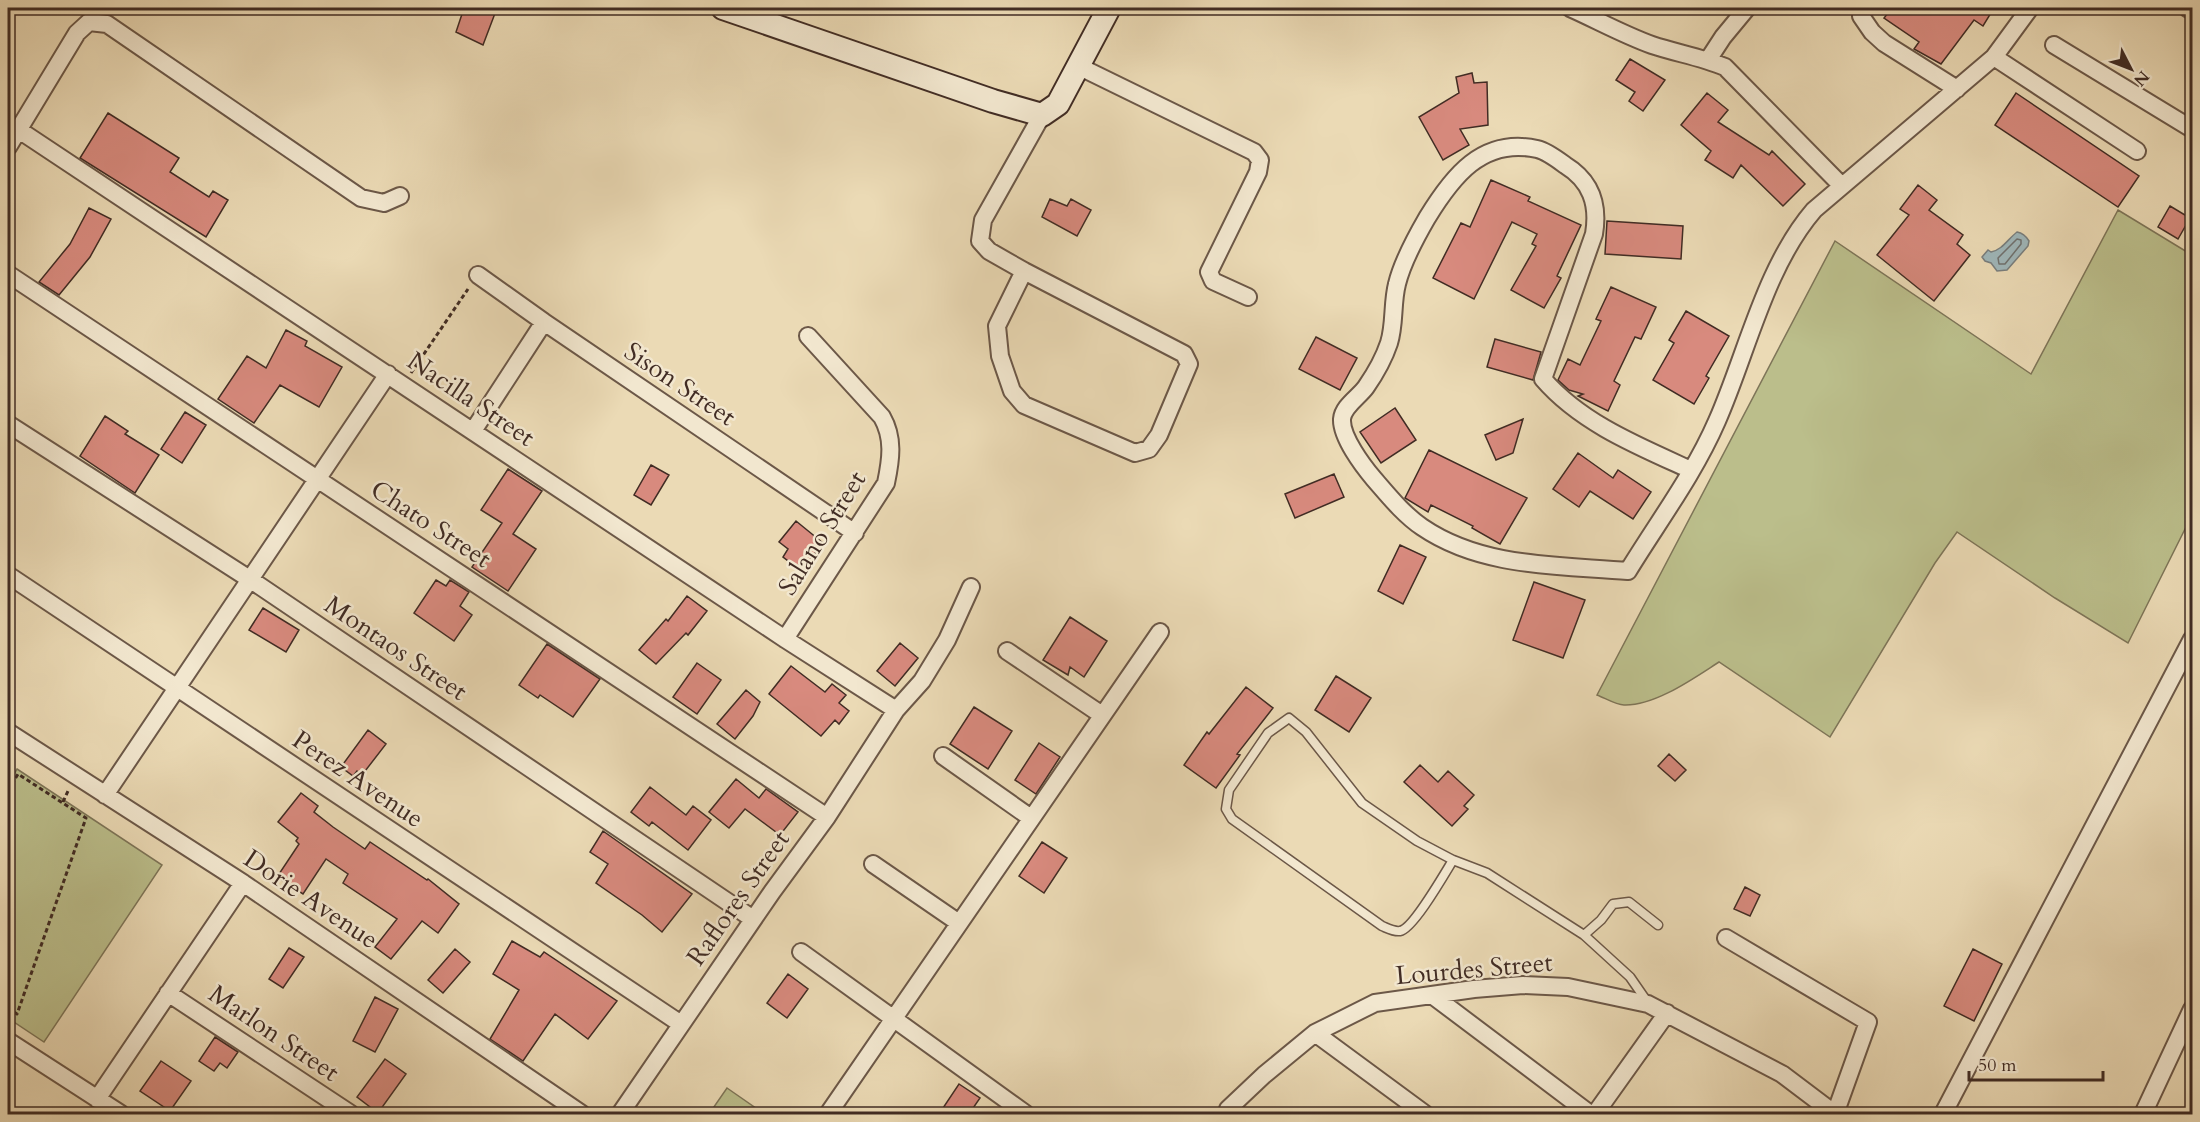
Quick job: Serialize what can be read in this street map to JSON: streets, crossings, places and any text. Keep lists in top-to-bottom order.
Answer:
{
  "streets": {
    "street": [
      "Sison Street",
      "Nacilla Street",
      "Chato Street",
      "Salano Street",
      "Montaos Street",
      "Perez Avenue",
      "Raflores Street",
      "Dorie Avenue",
      "Lourdes Street",
      "Marlon Street"
    ]
  },
  "crossings": [
    ["Sison Street", "Salano Street"],
    ["Nacilla Street", "Salano Street"],
    ["Nacilla Street", "Raflores Street"],
    ["Chato Street", "Raflores Street"],
    ["Montaos Street", "Raflores Street"],
    ["Perez Avenue", "Raflores Street"]
  ],
  "scale_bar": "50 m",
  "north": "bottom right"
}
